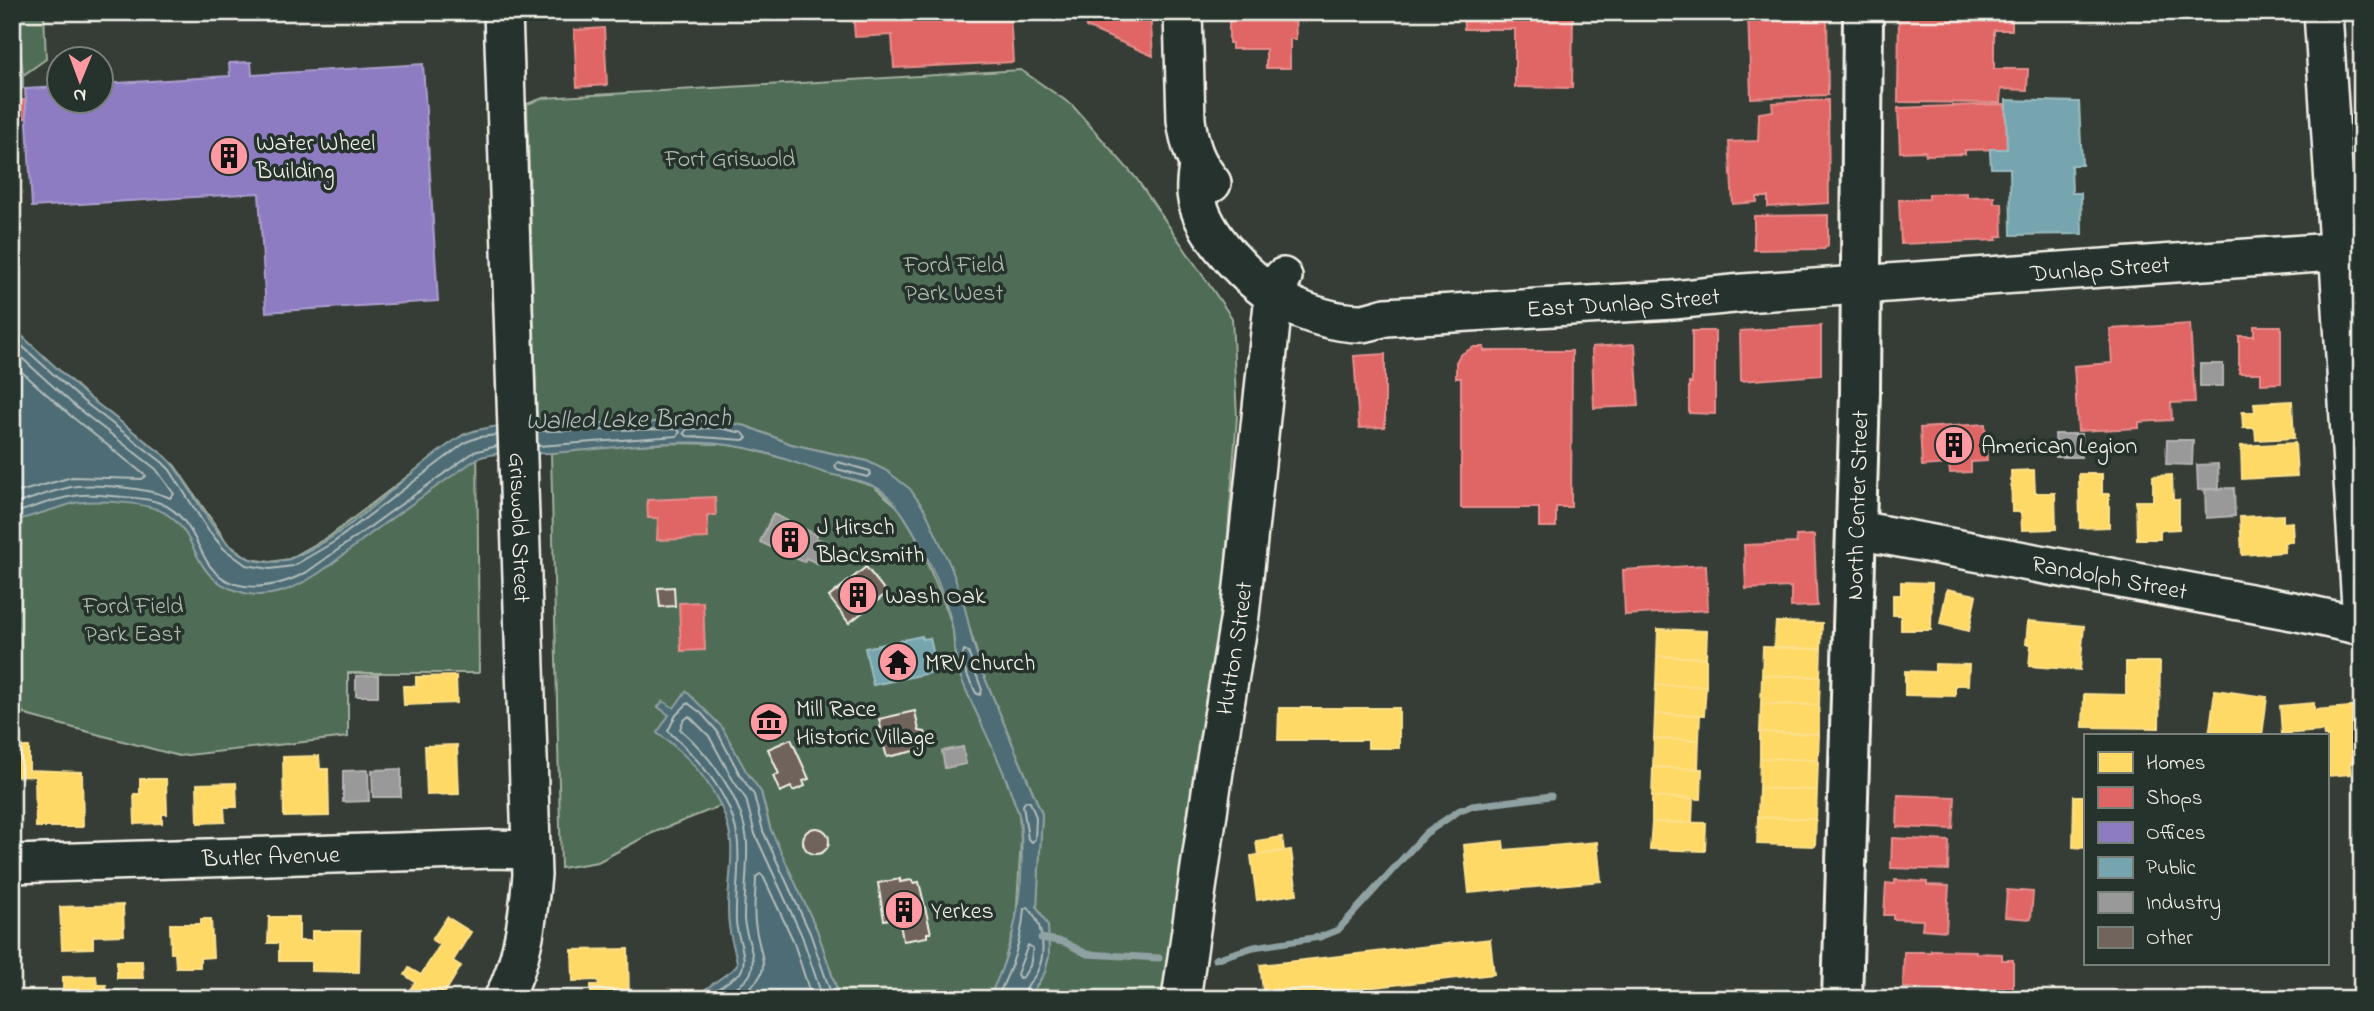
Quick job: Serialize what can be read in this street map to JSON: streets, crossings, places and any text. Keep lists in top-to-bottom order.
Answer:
{
  "streets": {
    "main road": ["North Center Street"],
    "street": [
      "Dunlap Street",
      "East Dunlap Street",
      "Griswold Street",
      "Randolph Street",
      "Hutton Street",
      "Butler Avenue"
    ]
  },
  "crossings": [
    ["Dunlap Street", "East Dunlap Street"],
    ["Dunlap Street", "North Center Street"],
    ["East Dunlap Street", "North Center Street"],
    ["East Dunlap Street", "Hutton Street"],
    ["North Center Street", "Randolph Street"],
    ["Griswold Street", "Butler Avenue"]
  ],
  "water": ["Walled Lake Branch"],
  "parks": ["Fort Griswold", "Ford Field Park West", "Ford Field Park East"],
  "places": {
    "building": [
      "Water Wheel Building",
      "American Legion",
      "J Hirsch Blacksmith",
      "Wash Oak",
      "Yerkes"
    ],
    "temple": ["MRV church"],
    "museum": ["Mill Race Historic Village"]
  },
  "legend": [
    "Homes",
    "Shops",
    "Offices",
    "Public",
    "Industry",
    "Other"
  ],
  "north": "bottom"
}
